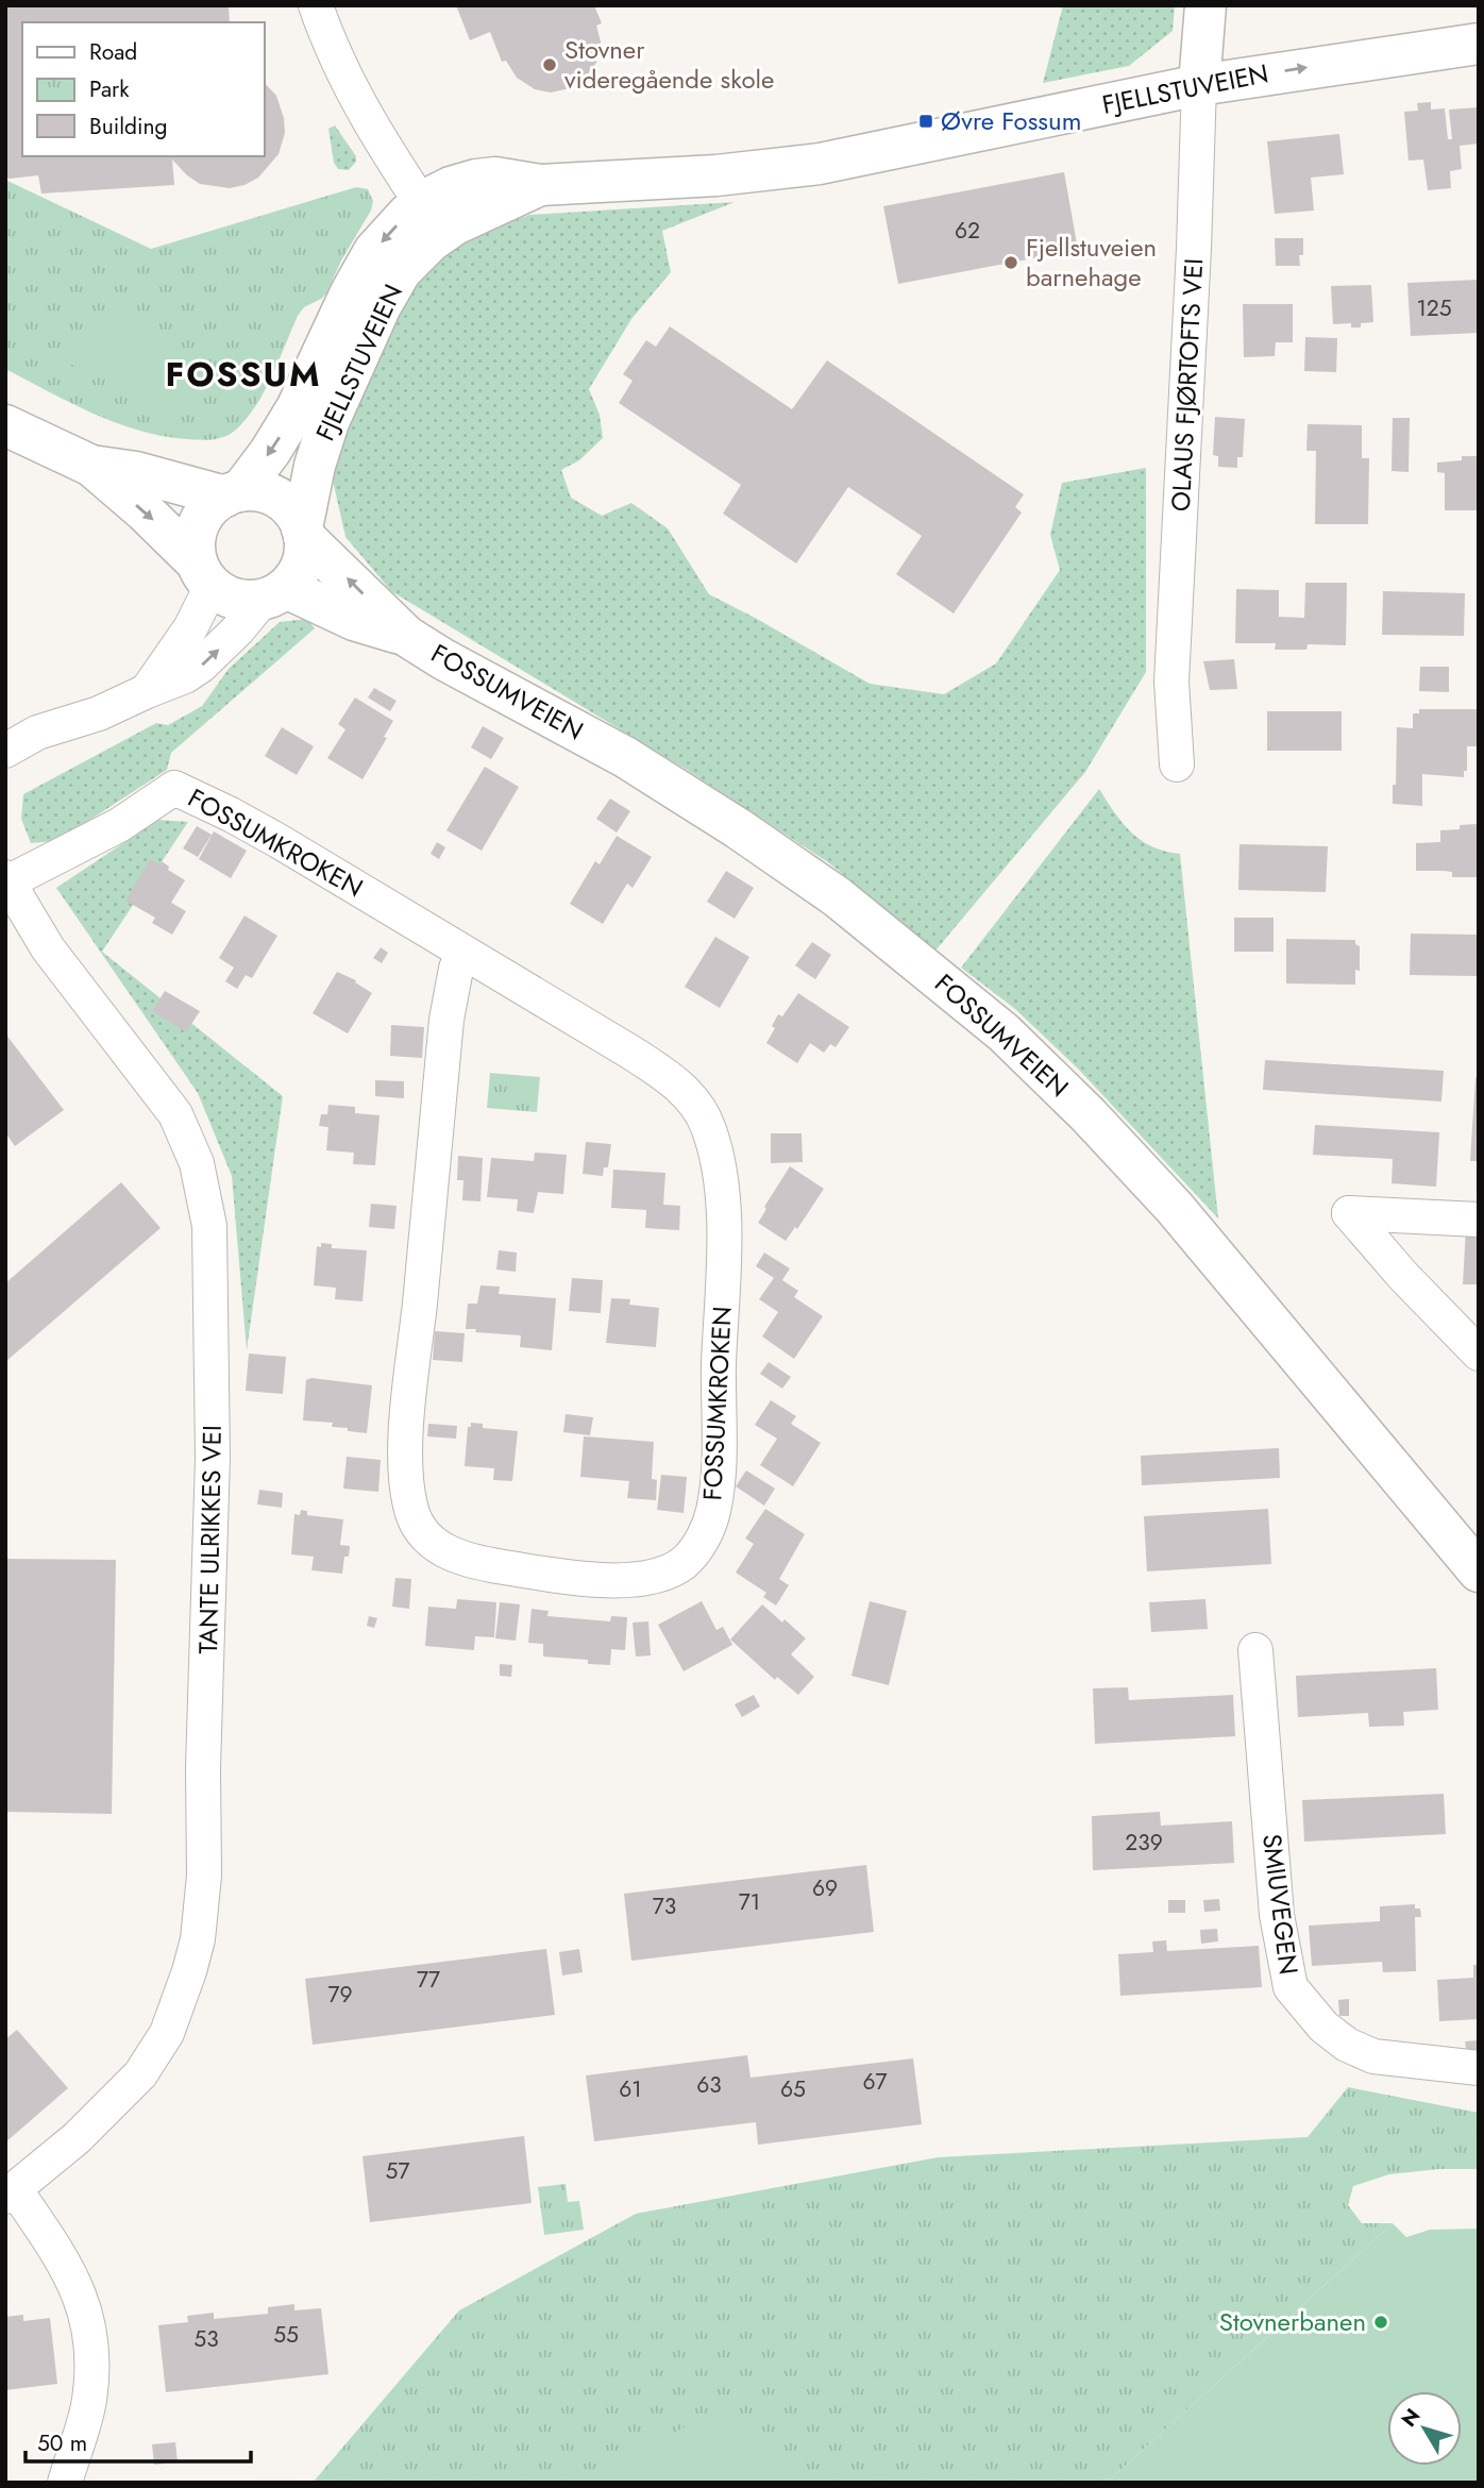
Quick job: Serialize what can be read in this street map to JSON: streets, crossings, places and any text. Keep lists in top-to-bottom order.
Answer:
{
  "streets": {
    "street": [
      "FJELLSTUVEIEN",
      "OLAUS FJØRTOFTS VEI",
      "FOSSUMVEIEN",
      "FOSSUMKROKEN",
      "TANTE ULRIKKES VEI",
      "SMIUVEGEN"
    ]
  },
  "crossings": [
    ["FJELLSTUVEIEN", "OLAUS FJØRTOFTS VEI"],
    ["FJELLSTUVEIEN", "FOSSUMVEIEN"],
    ["FOSSUMKROKEN", "TANTE ULRIKKES VEI"]
  ],
  "districts": ["FOSSUM"],
  "places": {
    "other": ["Stovner videregående skole", "Fjellstuveien barnehage", "Stovnerbanen"],
    "transit": ["Øvre Fossum"]
  },
  "house_numbers": [
    "62",
    "125",
    "239",
    "69",
    "71",
    "73",
    "77",
    "79",
    "67",
    "63",
    "61",
    "65",
    "57",
    "55",
    "53"
  ],
  "legend": ["Road", "Park", "Building"],
  "scale_bar": "50 m",
  "north": "top left"
}
